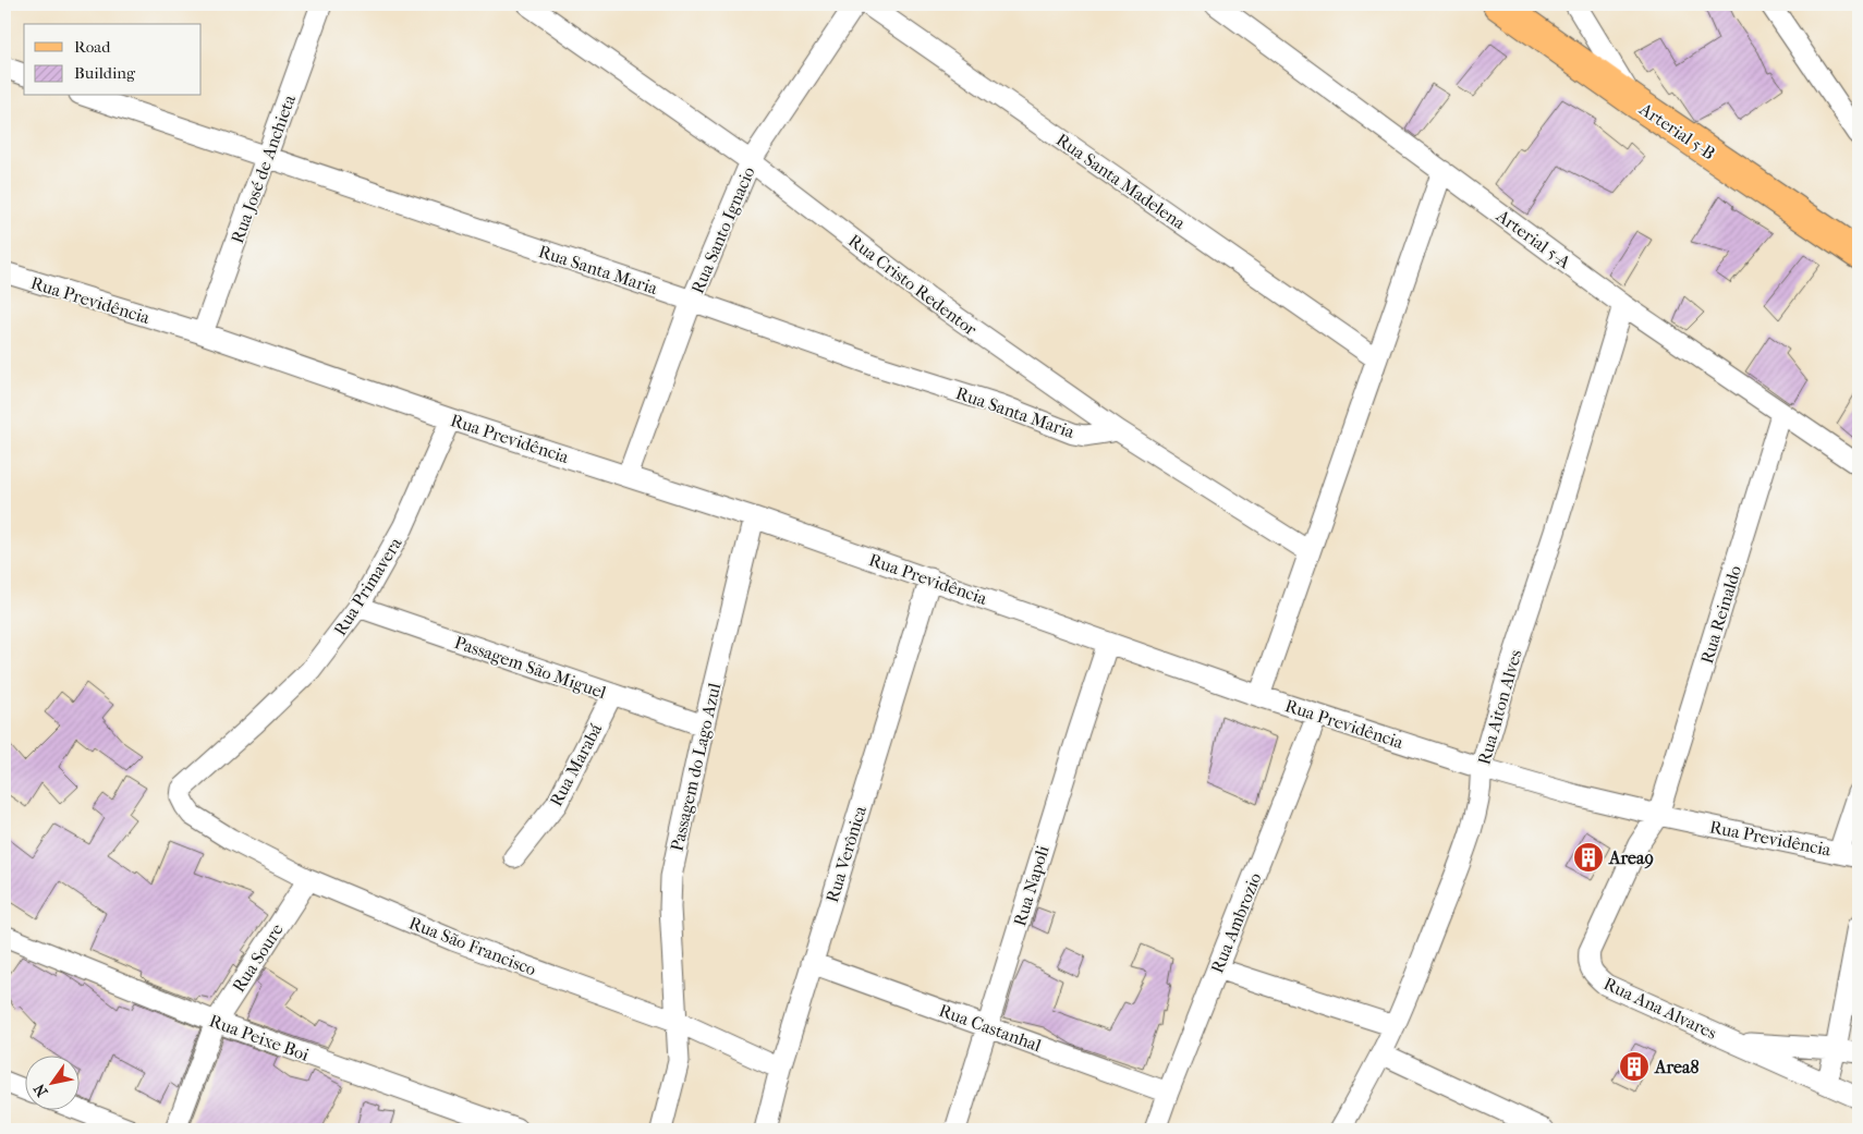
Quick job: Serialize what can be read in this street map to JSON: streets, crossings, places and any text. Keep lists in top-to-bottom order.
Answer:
{
  "streets": {
    "main road": ["Arterial 5-B"],
    "street": [
      "Rua José de Anchieta",
      "Rua Santa Madelena",
      "Rua Santo Ignacio",
      "Arterial 5-A",
      "Rua Santa Maria",
      "Rua Cristo Redentor",
      "Rua Previdência",
      "Rua Primavera",
      "Rua Reinaldo",
      "Passagem São Miguel",
      "Rua Aiton Alves",
      "Rua Marabá",
      "Passagem do Lago Azul",
      "Rua Verônica",
      "Rua Napoli",
      "Rua Ambrozio",
      "Rua São Francisco",
      "Rua Soure",
      "Rua Ana Alvares",
      "Rua Castanhal",
      "Rua Peixe Boi"
    ]
  },
  "crossings": [
    ["Rua José de Anchieta", "Rua Santa Maria"],
    ["Rua José de Anchieta", "Rua Previdência"],
    ["Rua Santo Ignacio", "Rua Santa Maria"],
    ["Rua Santo Ignacio", "Rua Cristo Redentor"],
    ["Rua Santo Ignacio", "Rua Previdência"],
    ["Arterial 5-A", "Rua Reinaldo"],
    ["Arterial 5-A", "Rua Aiton Alves"],
    ["Rua Santa Maria", "Rua Cristo Redentor"],
    ["Rua Previdência", "Rua Primavera"],
    ["Rua Previdência", "Rua Reinaldo"],
    ["Rua Previdência", "Rua Aiton Alves"],
    ["Rua Previdência", "Passagem do Lago Azul"],
    ["Rua Previdência", "Rua Verônica"],
    ["Rua Previdência", "Rua Napoli"],
    ["Rua Previdência", "Rua Ambrozio"],
    ["Rua Previdência", "Rua Ana Alvares"],
    ["Rua Primavera", "Passagem São Miguel"],
    ["Rua Primavera", "Rua São Francisco"],
    ["Rua Reinaldo", "Rua Ana Alvares"],
    ["Passagem São Miguel", "Rua Marabá"],
    ["Passagem São Miguel", "Passagem do Lago Azul"],
    ["Passagem do Lago Azul", "Rua São Francisco"],
    ["Rua Verônica", "Rua São Francisco"],
    ["Rua Verônica", "Rua Castanhal"],
    ["Rua Napoli", "Rua Castanhal"],
    ["Rua Ambrozio", "Rua Castanhal"],
    ["Rua São Francisco", "Rua Soure"],
    ["Rua Soure", "Rua Peixe Boi"]
  ],
  "places": {
    "building": ["Area9", "Area8"]
  },
  "legend": ["Road", "Building"],
  "north": "bottom left"
}
